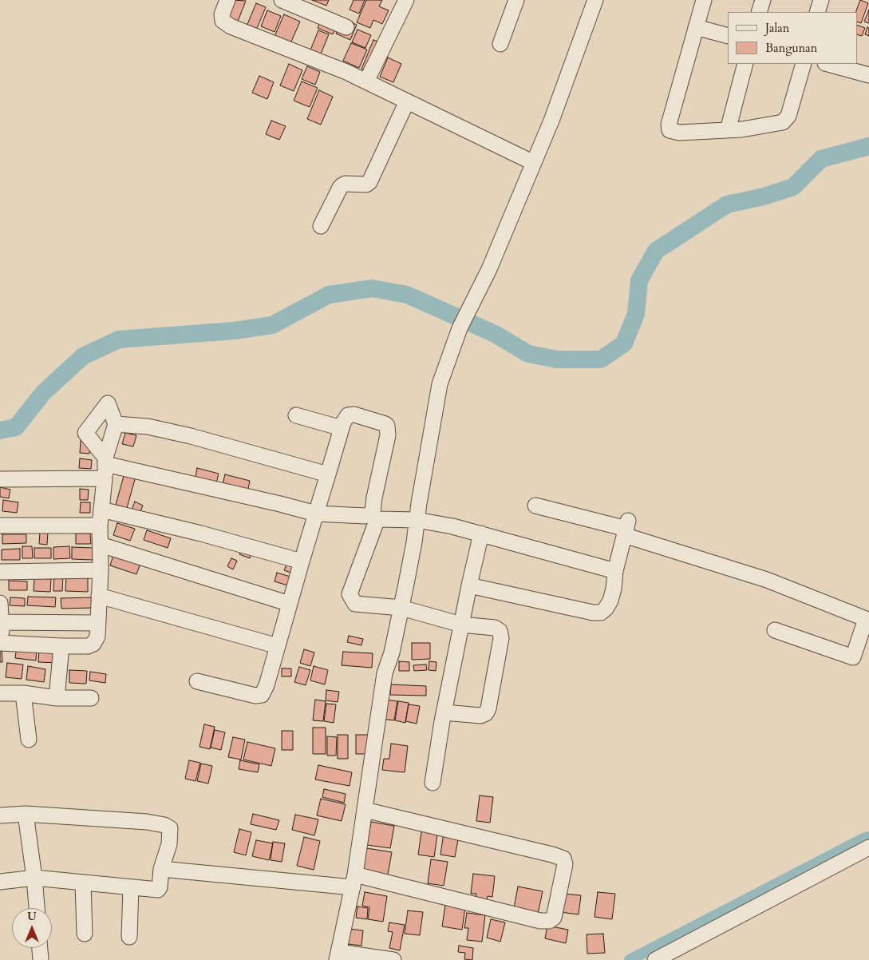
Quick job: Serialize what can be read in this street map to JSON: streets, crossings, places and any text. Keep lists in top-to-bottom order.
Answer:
{
  "legend": ["Jalan", "Bangunan"],
  "north": "top"
}
